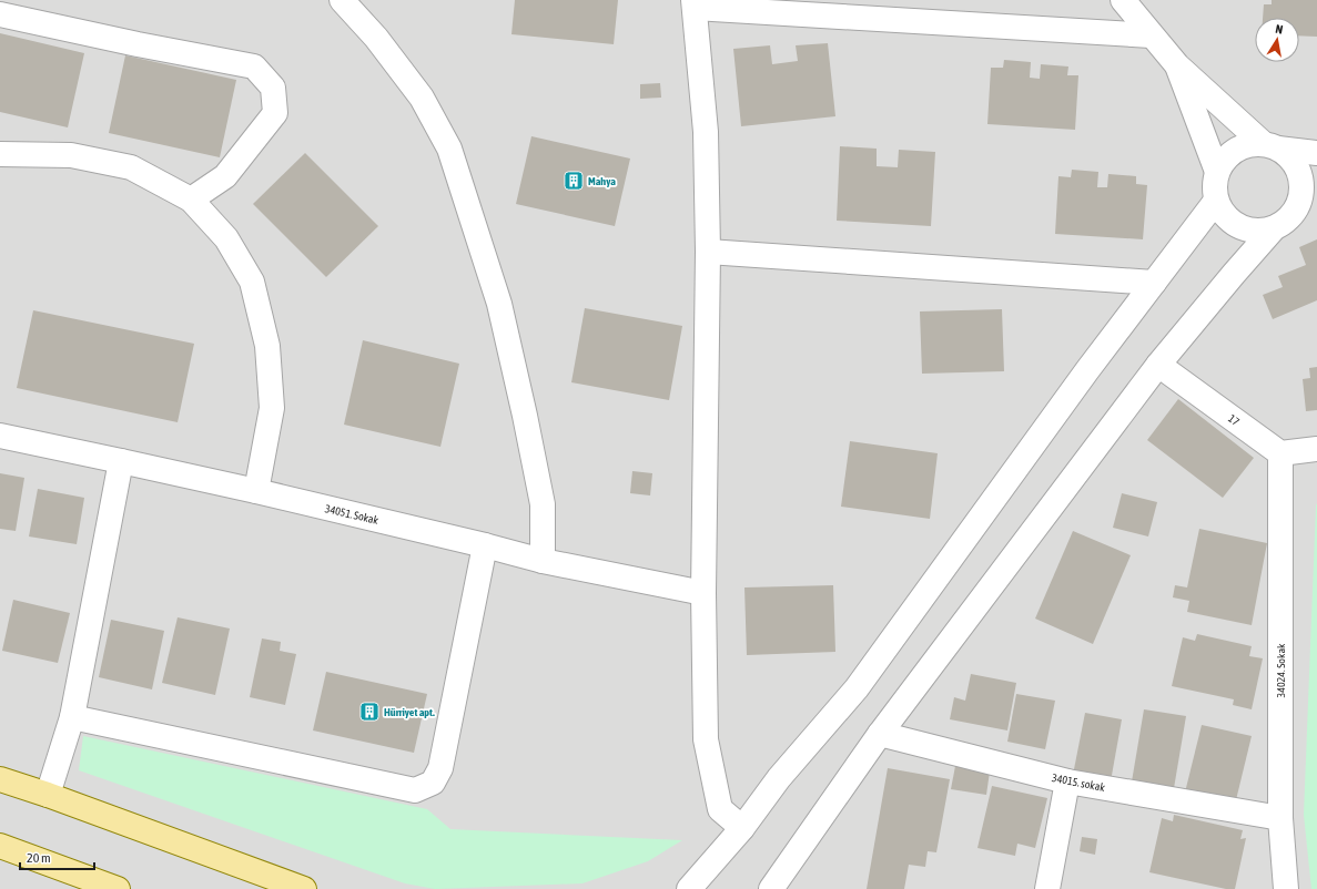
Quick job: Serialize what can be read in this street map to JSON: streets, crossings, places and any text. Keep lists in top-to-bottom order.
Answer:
{
  "streets": {
    "street": [
      "17",
      "34051. Sokak",
      "34024. Sokak",
      "34015. sokak"
    ]
  },
  "crossings": [
    ["17", "34024. Sokak"],
    ["34024. Sokak", "34015. sokak"]
  ],
  "places": {
    "building": ["Mahya", "Hürriyet apt."]
  },
  "scale_bar": "20 m",
  "north": "top"
}
